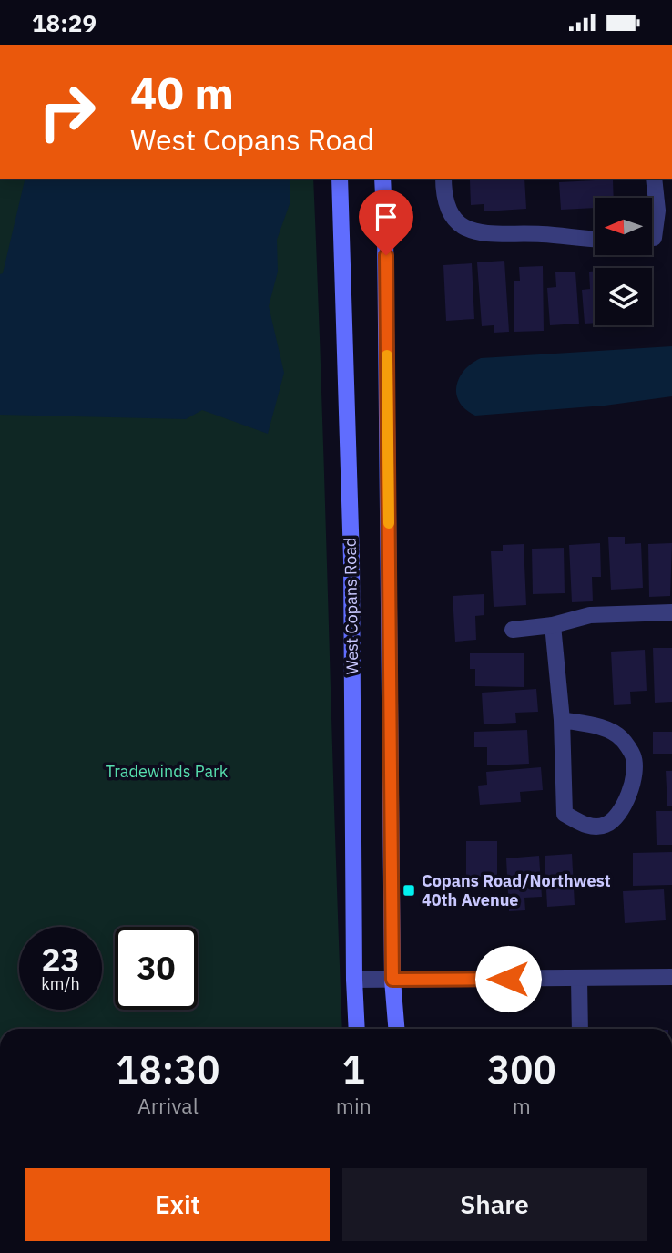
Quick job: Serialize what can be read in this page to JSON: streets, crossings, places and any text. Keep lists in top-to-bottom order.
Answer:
{
  "streets": {
    "main road": ["West Copans Road"]
  },
  "parks": ["Tradewinds Park"],
  "places": {
    "transit": ["Copans Road/Northwest 40th Avenue"]
  },
  "north": "left",
  "page": {
    "status": "18:29",
    "turn": ["40 m", "West Copans Road"],
    "speed": "23 km/h",
    "limit": "30",
    "eta": [
      "18:30",
      "Arrival",
      "1",
      "min",
      "300",
      "m"
    ],
    "buttons": ["Exit", "Share"]
  }
}
